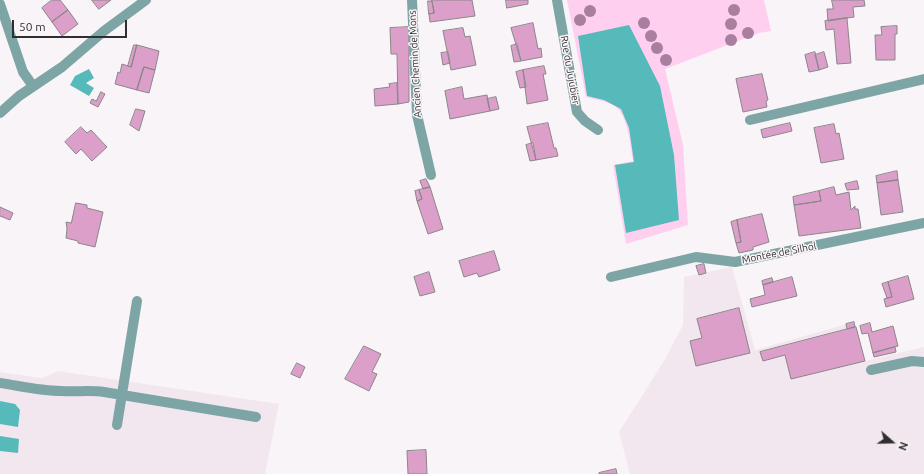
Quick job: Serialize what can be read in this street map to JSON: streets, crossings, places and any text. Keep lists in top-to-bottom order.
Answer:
{
  "streets": {
    "street": ["Ancien Chemin de Mons", "Rue du Jujubier", "Montée de Silhol"]
  },
  "scale_bar": "50 m",
  "north": "right"
}
